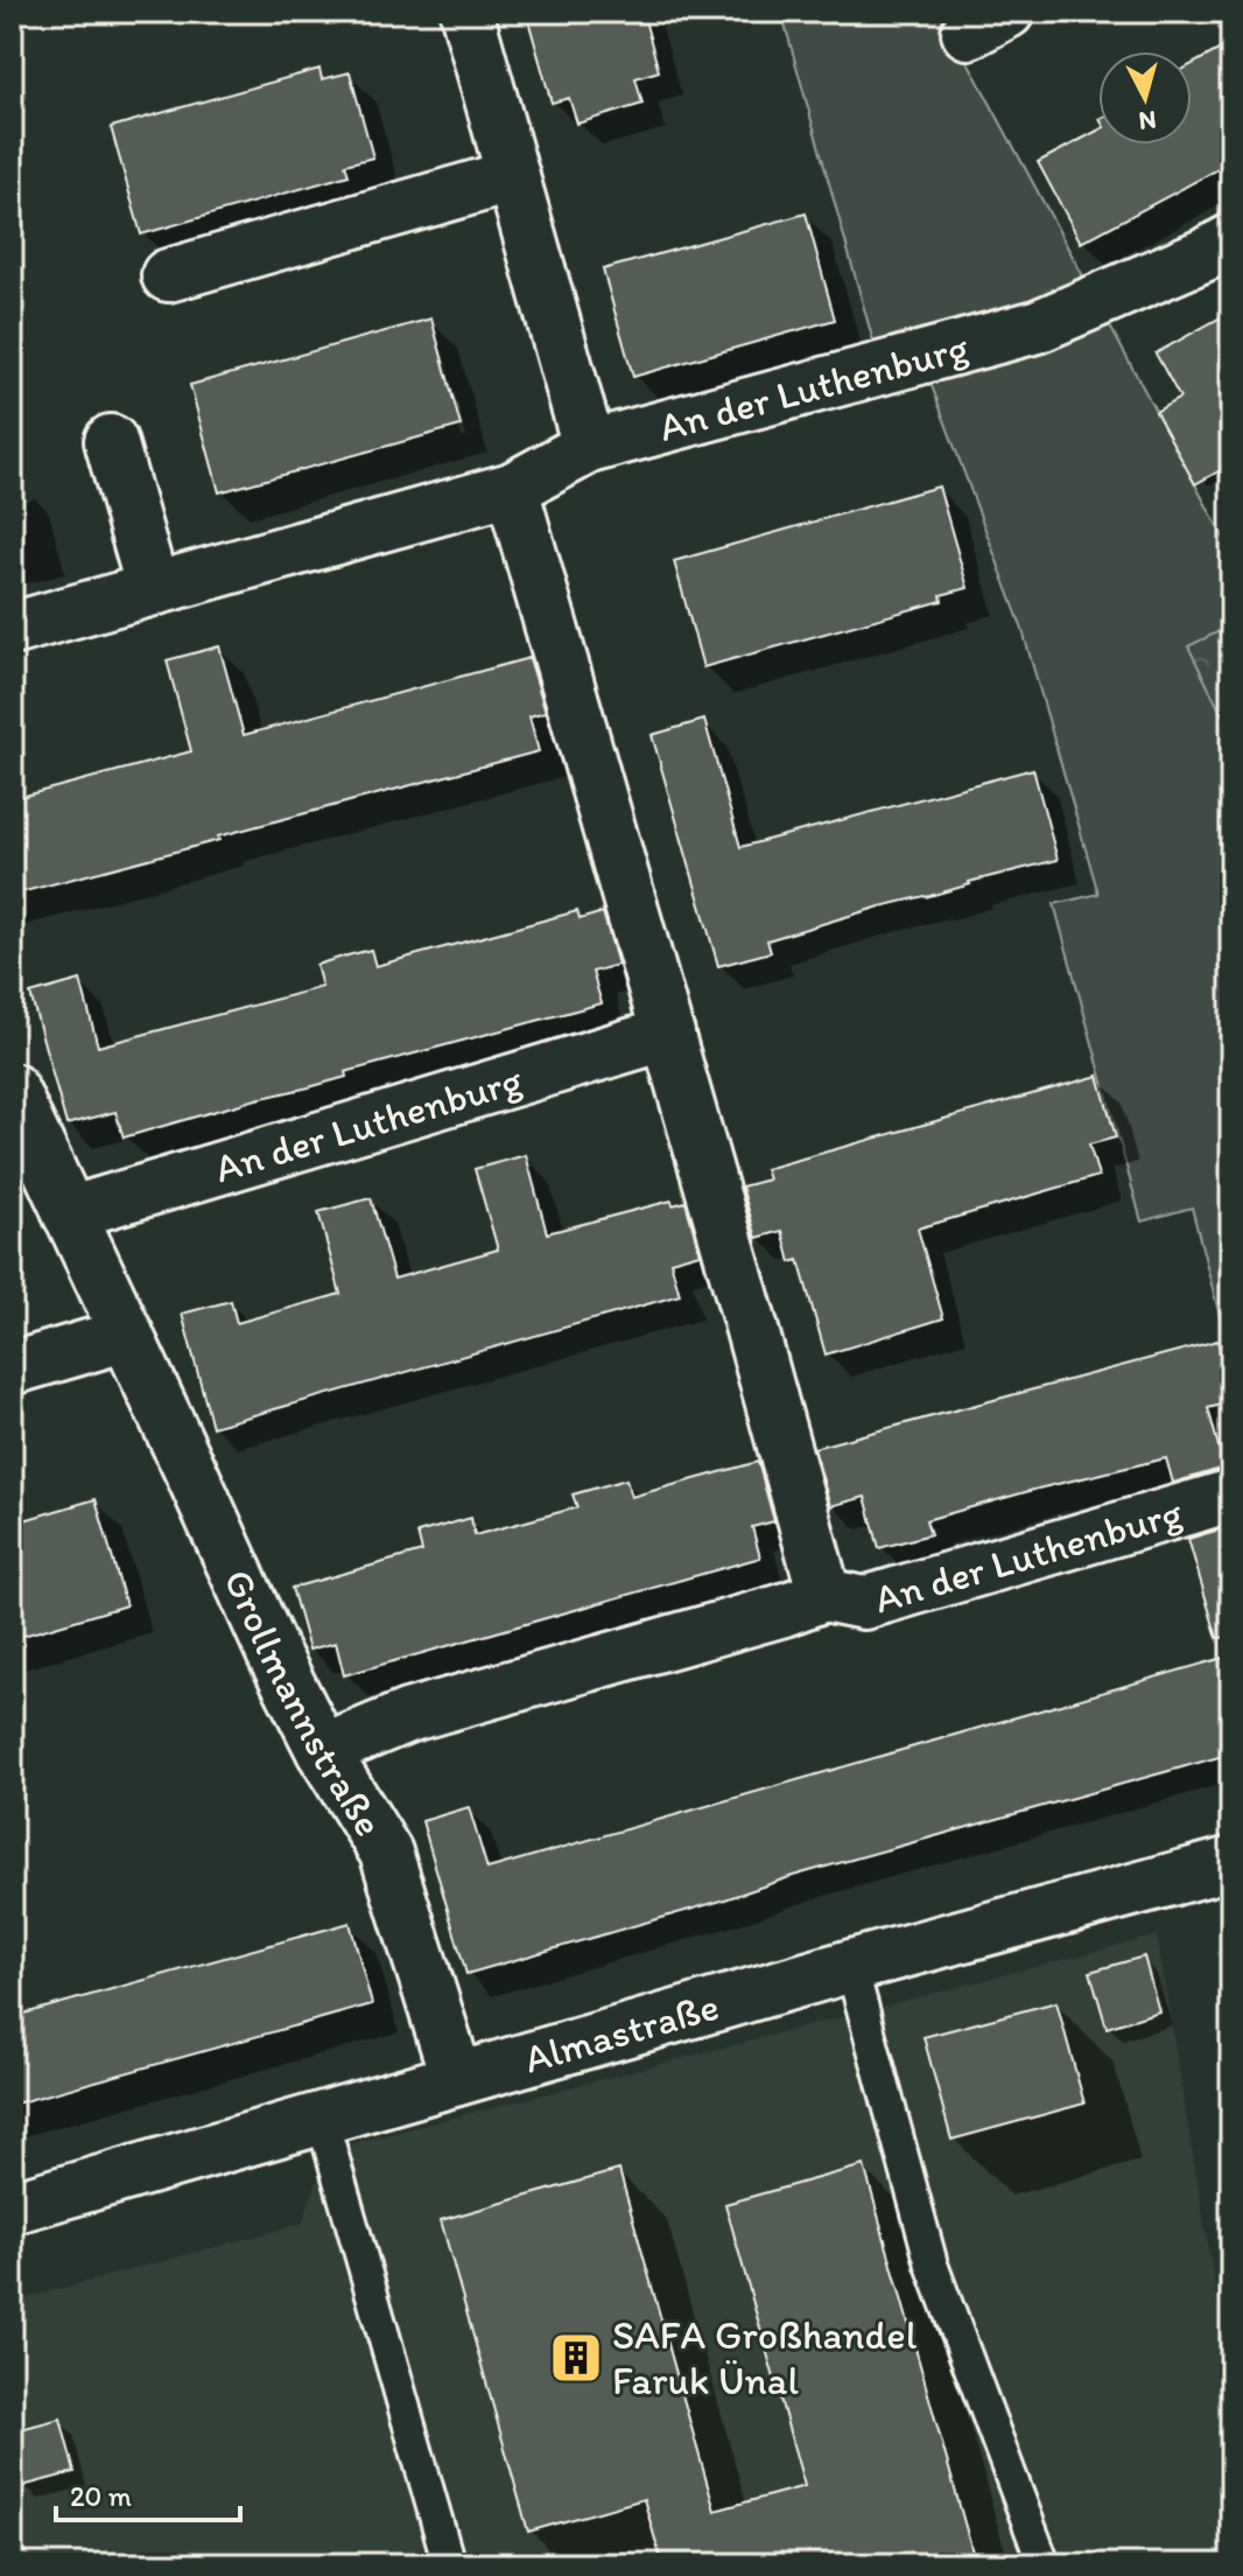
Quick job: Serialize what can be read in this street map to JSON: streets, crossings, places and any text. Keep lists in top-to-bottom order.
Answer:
{
  "streets": {
    "street": ["An der Luthenburg", "Grollmannstraße", "Almastraße"]
  },
  "crossings": [
    ["An der Luthenburg", "Grollmannstraße"],
    ["Grollmannstraße", "Almastraße"]
  ],
  "places": {
    "building": ["SAFA Großhandel Faruk Ünal"]
  },
  "scale_bar": "20 m",
  "north": "bottom"
}
